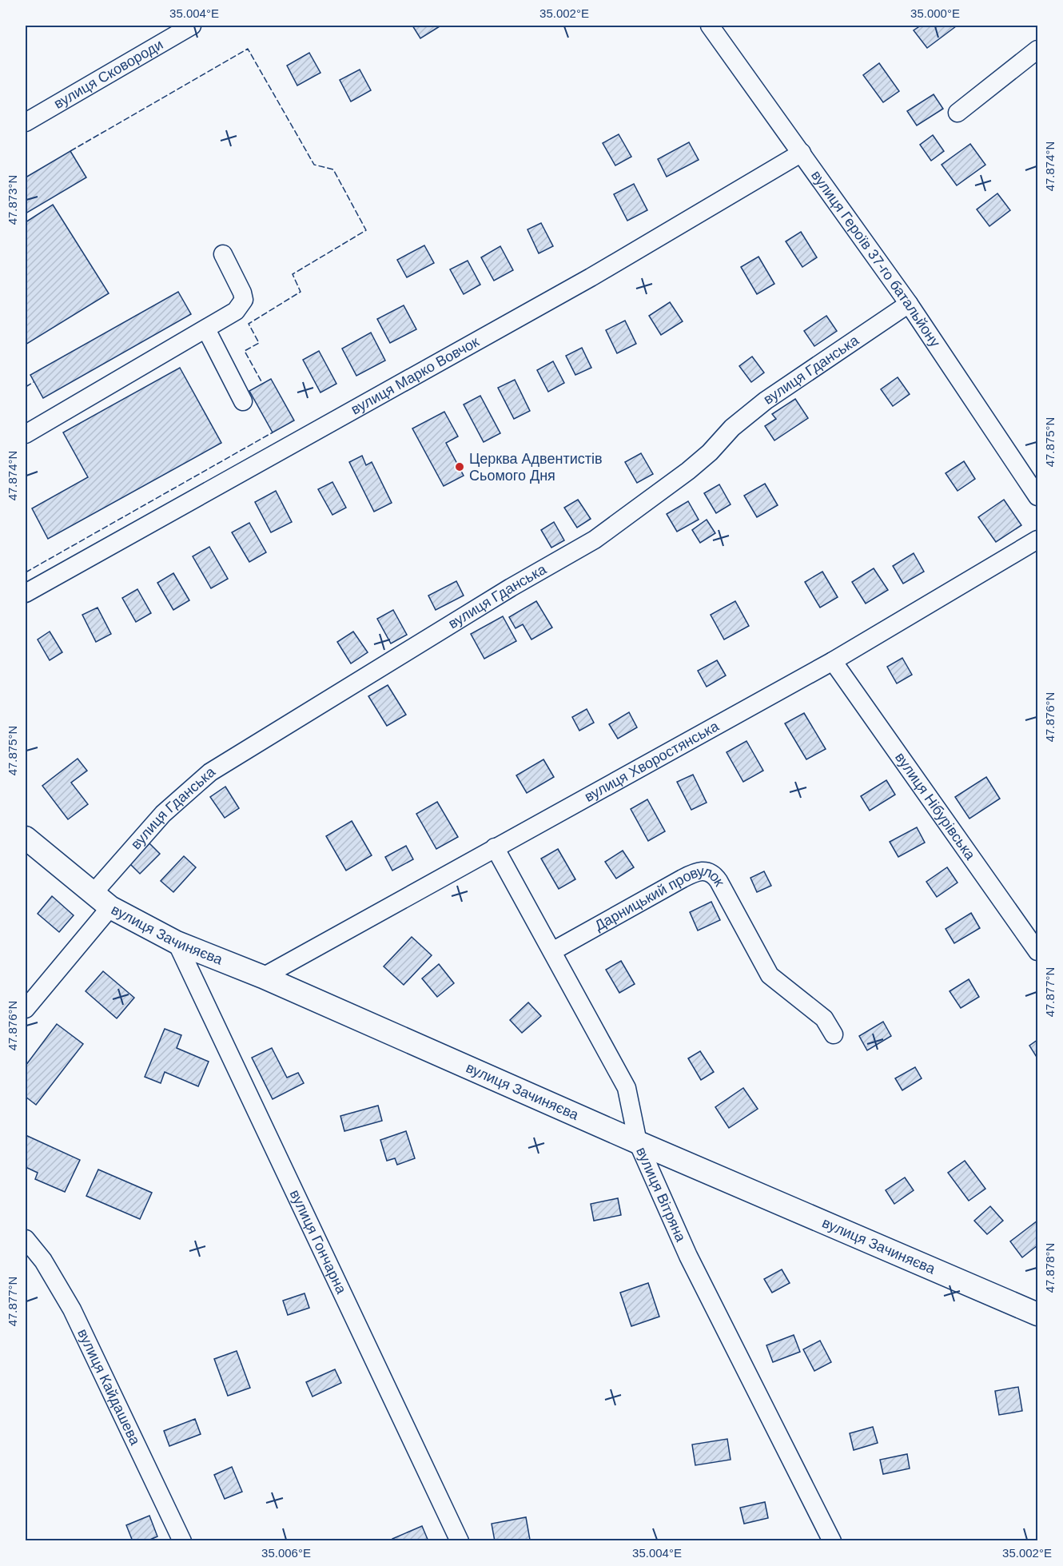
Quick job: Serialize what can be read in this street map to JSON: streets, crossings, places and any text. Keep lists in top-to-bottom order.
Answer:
{
  "streets": {
    "main road": ["вулиця Зачиняєва"],
    "street": [
      "вулиця Сковороди",
      "вулиця Героїв 37-го батальйону",
      "вулиця Гданська",
      "вулиця Марко Вовчок",
      "вулиця Хворостянська",
      "вулиця Нібурівська",
      "Дарницький провулок",
      "вулиця Вітряна",
      "вулиця Гончарна",
      "вулиця Кайдашева"
    ]
  },
  "crossings": [
    ["вулиця Героїв 37-го батальйону", "вулиця Гданська"],
    ["вулиця Героїв 37-го батальйону", "вулиця Марко Вовчок"],
    ["вулиця Гданська", "вулиця Зачиняєва"],
    ["вулиця Хворостянська", "вулиця Нібурівська"],
    ["вулиця Хворостянська", "вулиця Зачиняєва"],
    ["вулиця Хворостянська", "вулиця Вітряна"],
    ["Дарницький провулок", "вулиця Вітряна"],
    ["вулиця Зачиняєва", "вулиця Вітряна"],
    ["вулиця Зачиняєва", "вулиця Гончарна"]
  ],
  "places": ["Церква Адвентистів Сьомого Дня"],
  "coordinates": [
    "35.004°E",
    "35.002°E",
    "35.000°E",
    "47.874°N",
    "47.873°N",
    "47.875°N",
    "47.876°N",
    "47.877°N",
    "47.878°N",
    "35.006°E"
  ]
}
